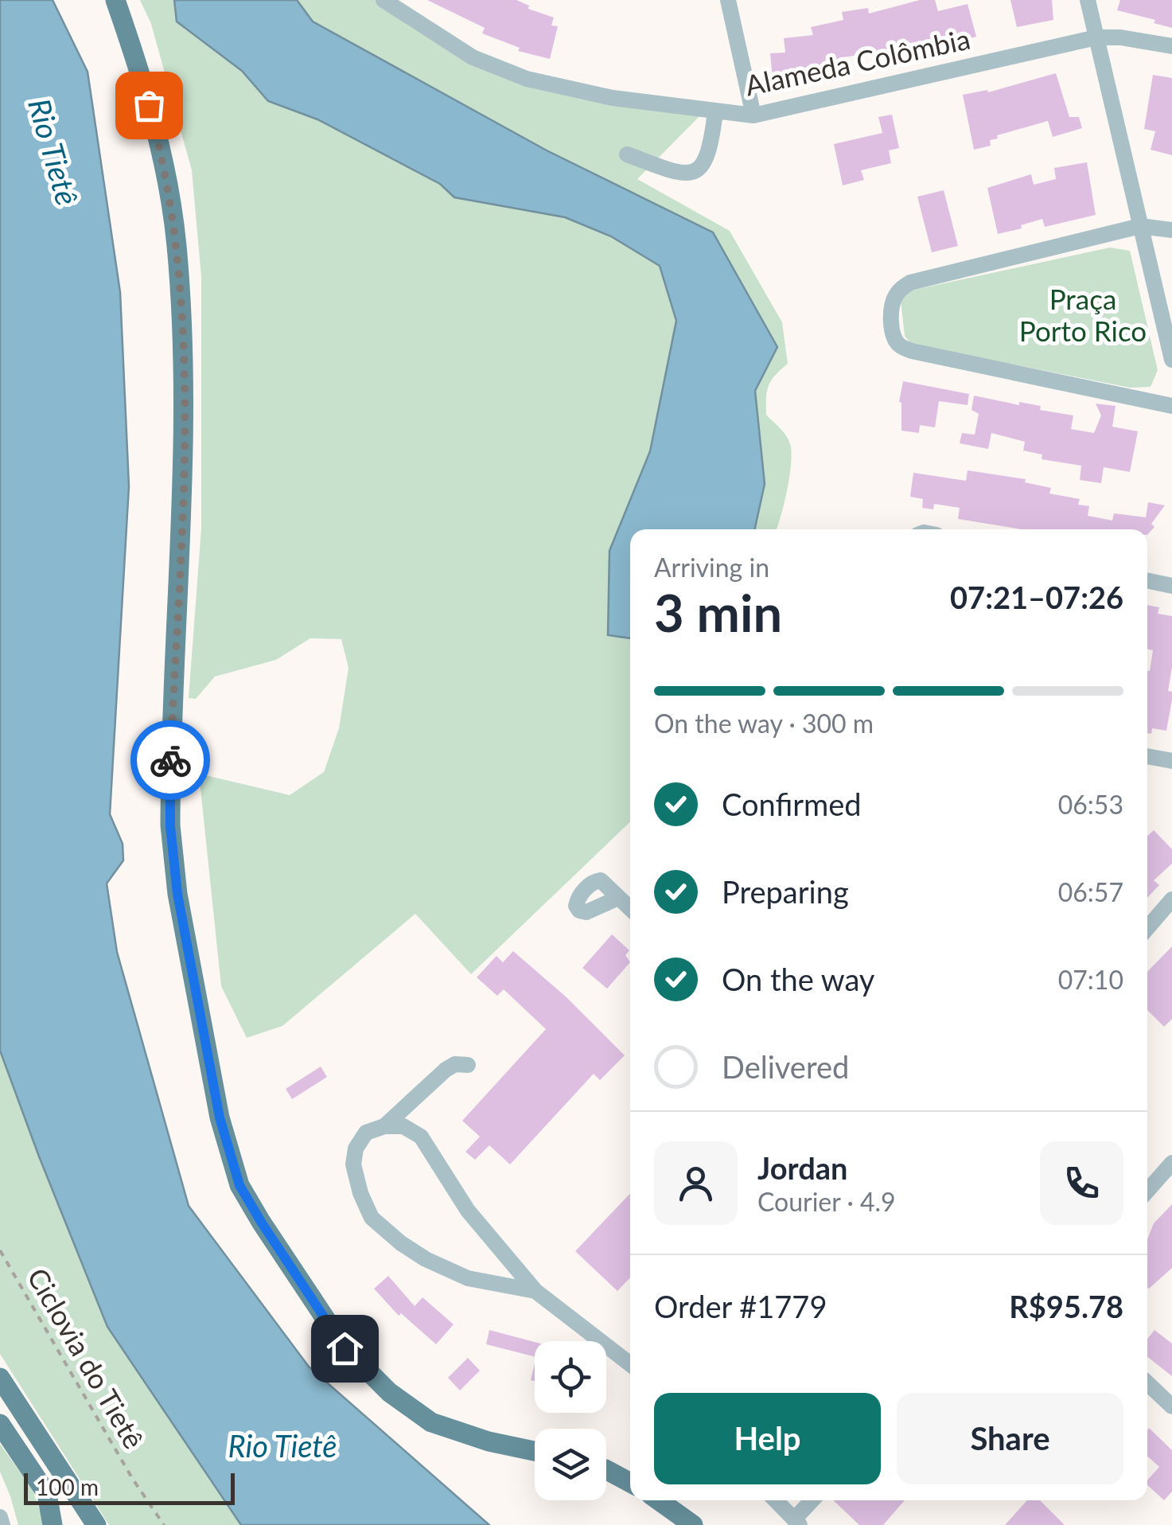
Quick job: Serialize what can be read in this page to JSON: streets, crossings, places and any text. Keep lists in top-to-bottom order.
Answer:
{
  "streets": {
    "street": ["Alameda Colômbia"],
    "path": ["Ciclovia do Tietê"]
  },
  "water": ["Rio Tietê"],
  "parks": ["Praça Porto Rico"],
  "scale_bar": "100 m",
  "page": {
    "heading": ["3 min", "Arriving in", "07:21–07:26"],
    "panel": [
      "Jordan",
      "Courier · 4.9",
      "Order #1779",
      "R$95.78"
    ],
    "bar": "On the way · 300 m",
    "list": [
      ["Confirmed", "06:53"],
      ["Preparing", "06:57"],
      ["On the way", "07:10"],
      "Delivered"
    ],
    "buttons": ["Help", "Share"],
    "scale": "100 m"
  }
}
